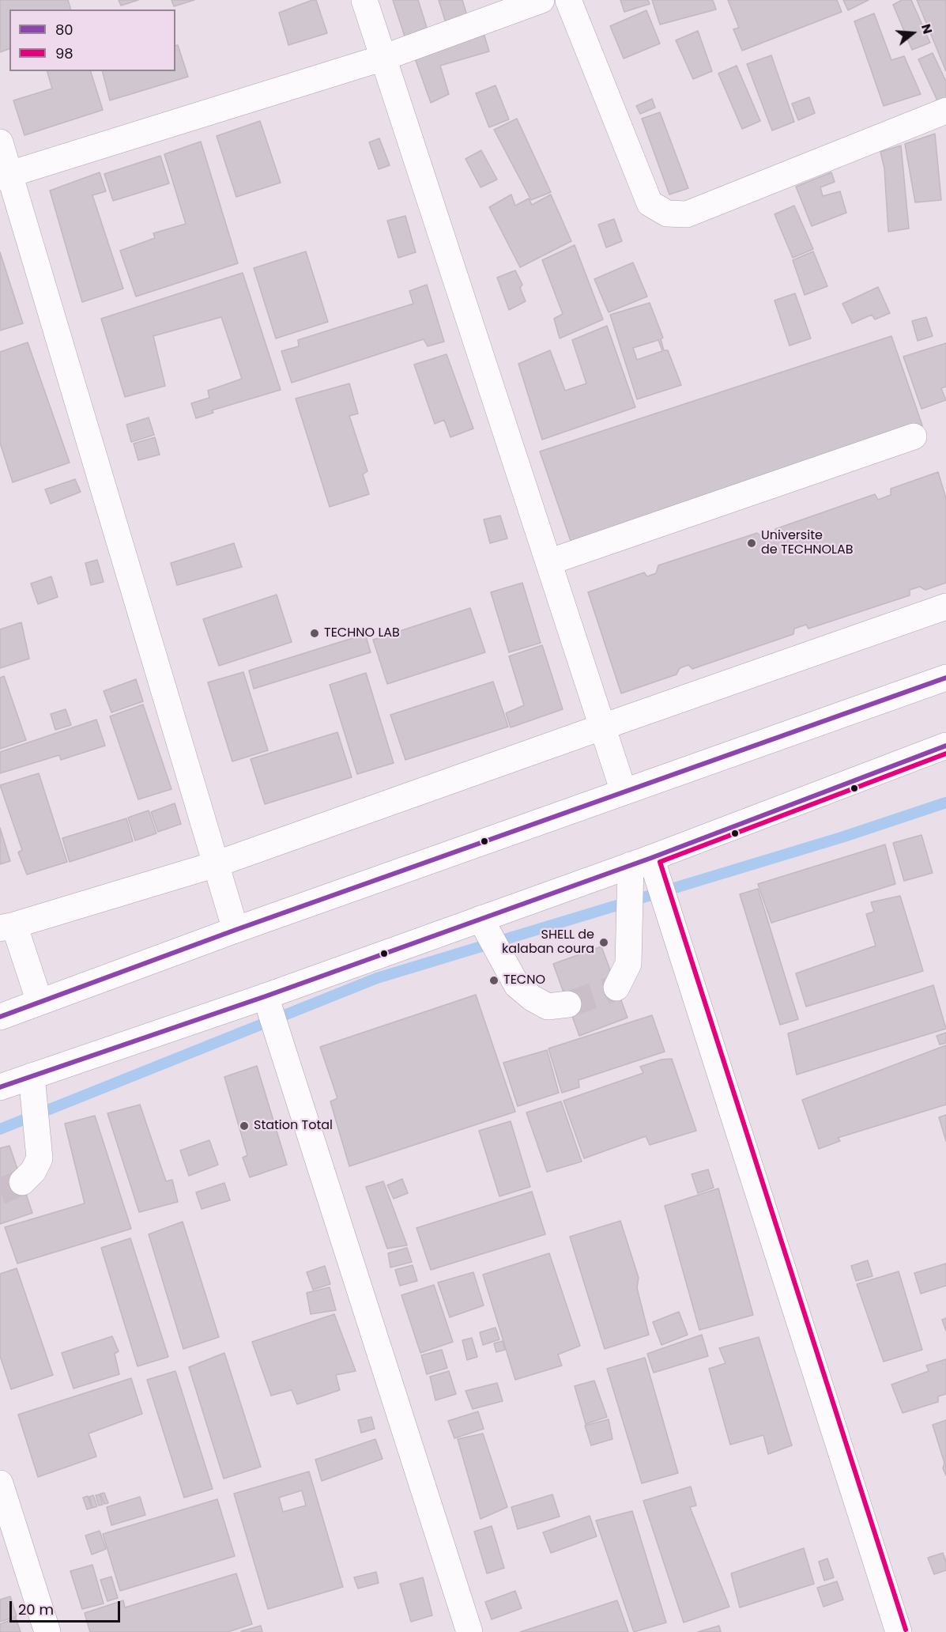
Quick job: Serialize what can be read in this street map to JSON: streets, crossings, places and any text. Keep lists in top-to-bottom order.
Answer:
{
  "places": [
    "Universite de TECHNOLAB",
    "TECHNO LAB",
    "SHELL de kalaban coura",
    "TECNO",
    "Station Total"
  ],
  "lines": ["transit line 80", "transit line 98"],
  "legend": ["80", "98"],
  "scale_bar": "20 m",
  "north": "right"
}
